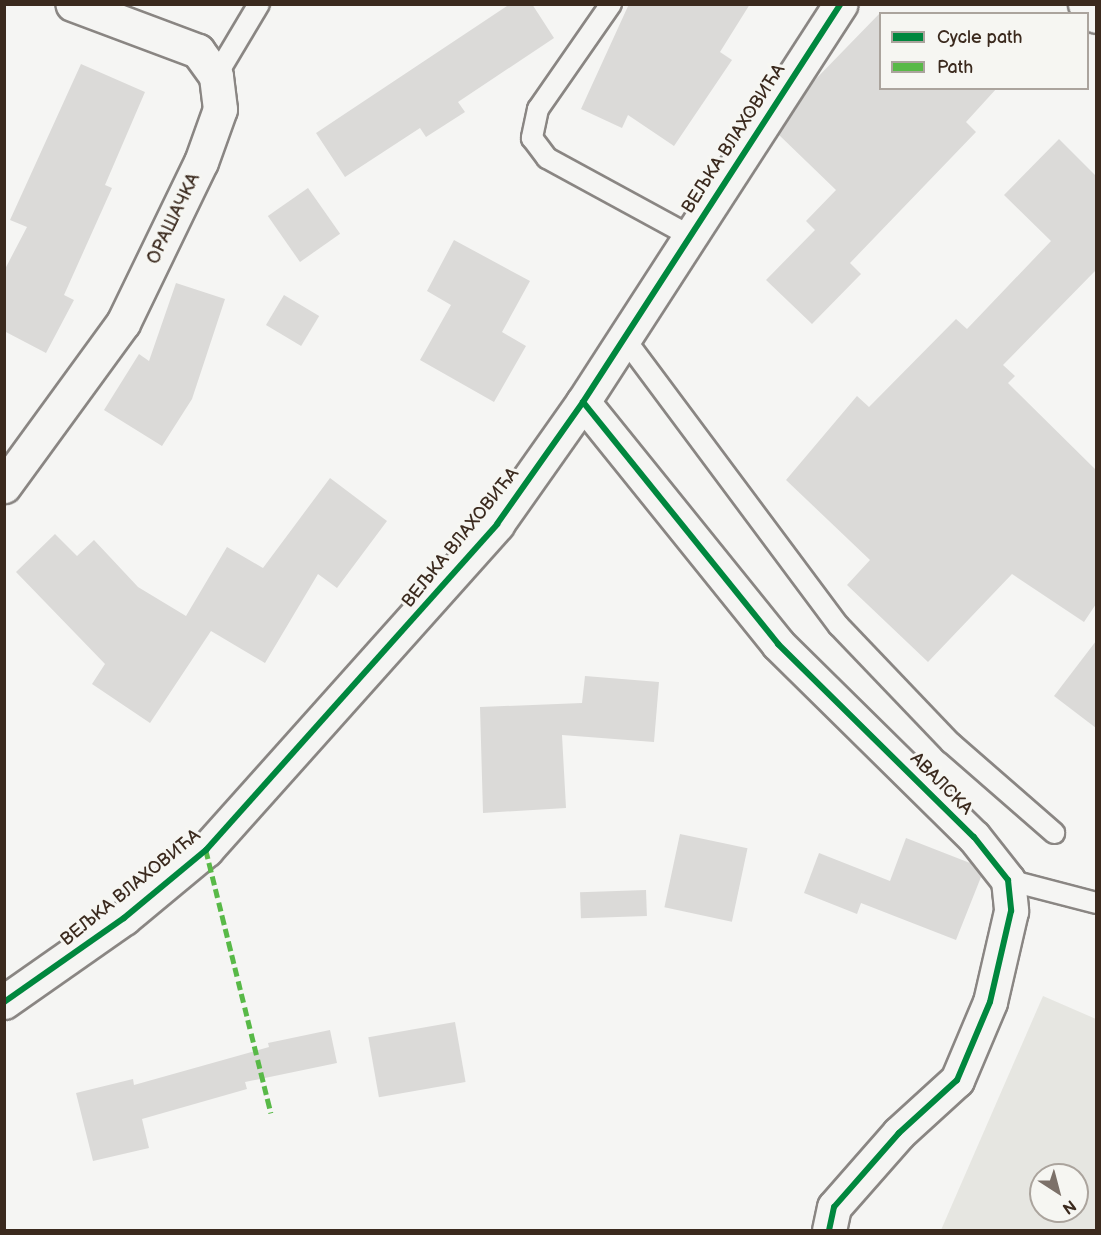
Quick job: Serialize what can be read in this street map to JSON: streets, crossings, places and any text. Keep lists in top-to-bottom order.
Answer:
{
  "streets": {
    "street": ["ВЕЉКА ВЛАХОВИЋА", "ОРАШАЧКА", "АВАЛСКА"]
  },
  "crossings": [
    ["ВЕЉКА ВЛАХОВИЋА", "АВАЛСКА"]
  ],
  "legend": ["Cycle path", "Path"],
  "north": "bottom right"
}
